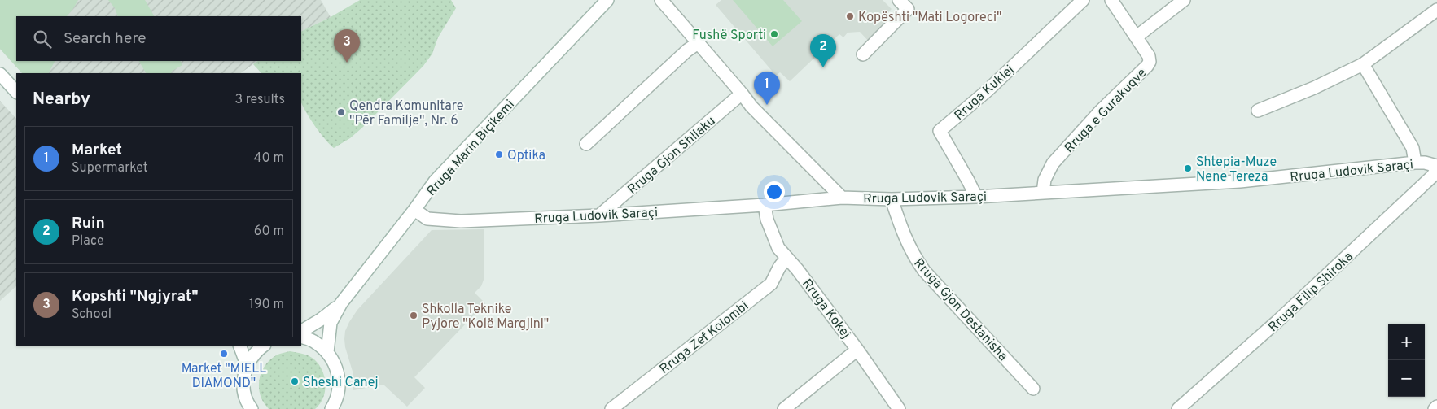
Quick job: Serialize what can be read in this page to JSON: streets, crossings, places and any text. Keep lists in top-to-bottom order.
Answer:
{
  "streets": {
    "street": [
      "Rruga Kuklej",
      "Rruga e Gurakuqve",
      "Rruga Marin Biçikemi",
      "Rruga Gjon Shllaku",
      "Rruga Ludovik Saraçi",
      "Rruga Filip Shiroka",
      "Rruga Kokej",
      "Rruga Gjon Destanisha",
      "Rruga Zef Kolombi"
    ]
  },
  "crossings": [
    ["Rruga Kuklej", "Rruga Ludovik Saraçi"],
    ["Rruga e Gurakuqve", "Rruga Ludovik Saraçi"],
    ["Rruga Marin Biçikemi", "Rruga Ludovik Saraçi"],
    ["Rruga Gjon Shllaku", "Rruga Ludovik Saraçi"],
    ["Rruga Ludovik Saraçi", "Rruga Filip Shiroka"],
    ["Rruga Ludovik Saraçi", "Rruga Kokej"],
    ["Rruga Ludovik Saraçi", "Rruga Gjon Destanisha"],
    ["Rruga Kokej", "Rruga Zef Kolombi"]
  ],
  "places": [
    "Kopështi \"Mati Logoreci\"",
    "Fushë Sporti",
    "Qendra Komunitare \"Për Familje\", Nr. 6",
    "Optika",
    "Shtepia-Muze Nene Tereza",
    "Shkolla Teknike Pyjore \"Kolë Margjini\"",
    "Market \"MIELL DIAMOND\"",
    "Sheshi Canej"
  ],
  "page": {
    "search": "Search here",
    "pins": ["3", "2", "1"],
    "heading": ["Nearby", "3 results"],
    "list": [
      {
        "mark": "1",
        "name": "Market",
        "note": "Supermarket",
        "value": "40 m"
      },
      {
        "mark": "2",
        "name": "Ruin",
        "note": "Place",
        "value": "60 m"
      },
      {
        "mark": "3",
        "name": "Kopshti \"Ngjyrat\"",
        "note": "School",
        "value": "190 m"
      }
    ],
    "map_buttons": ["+", "−"]
  }
}
